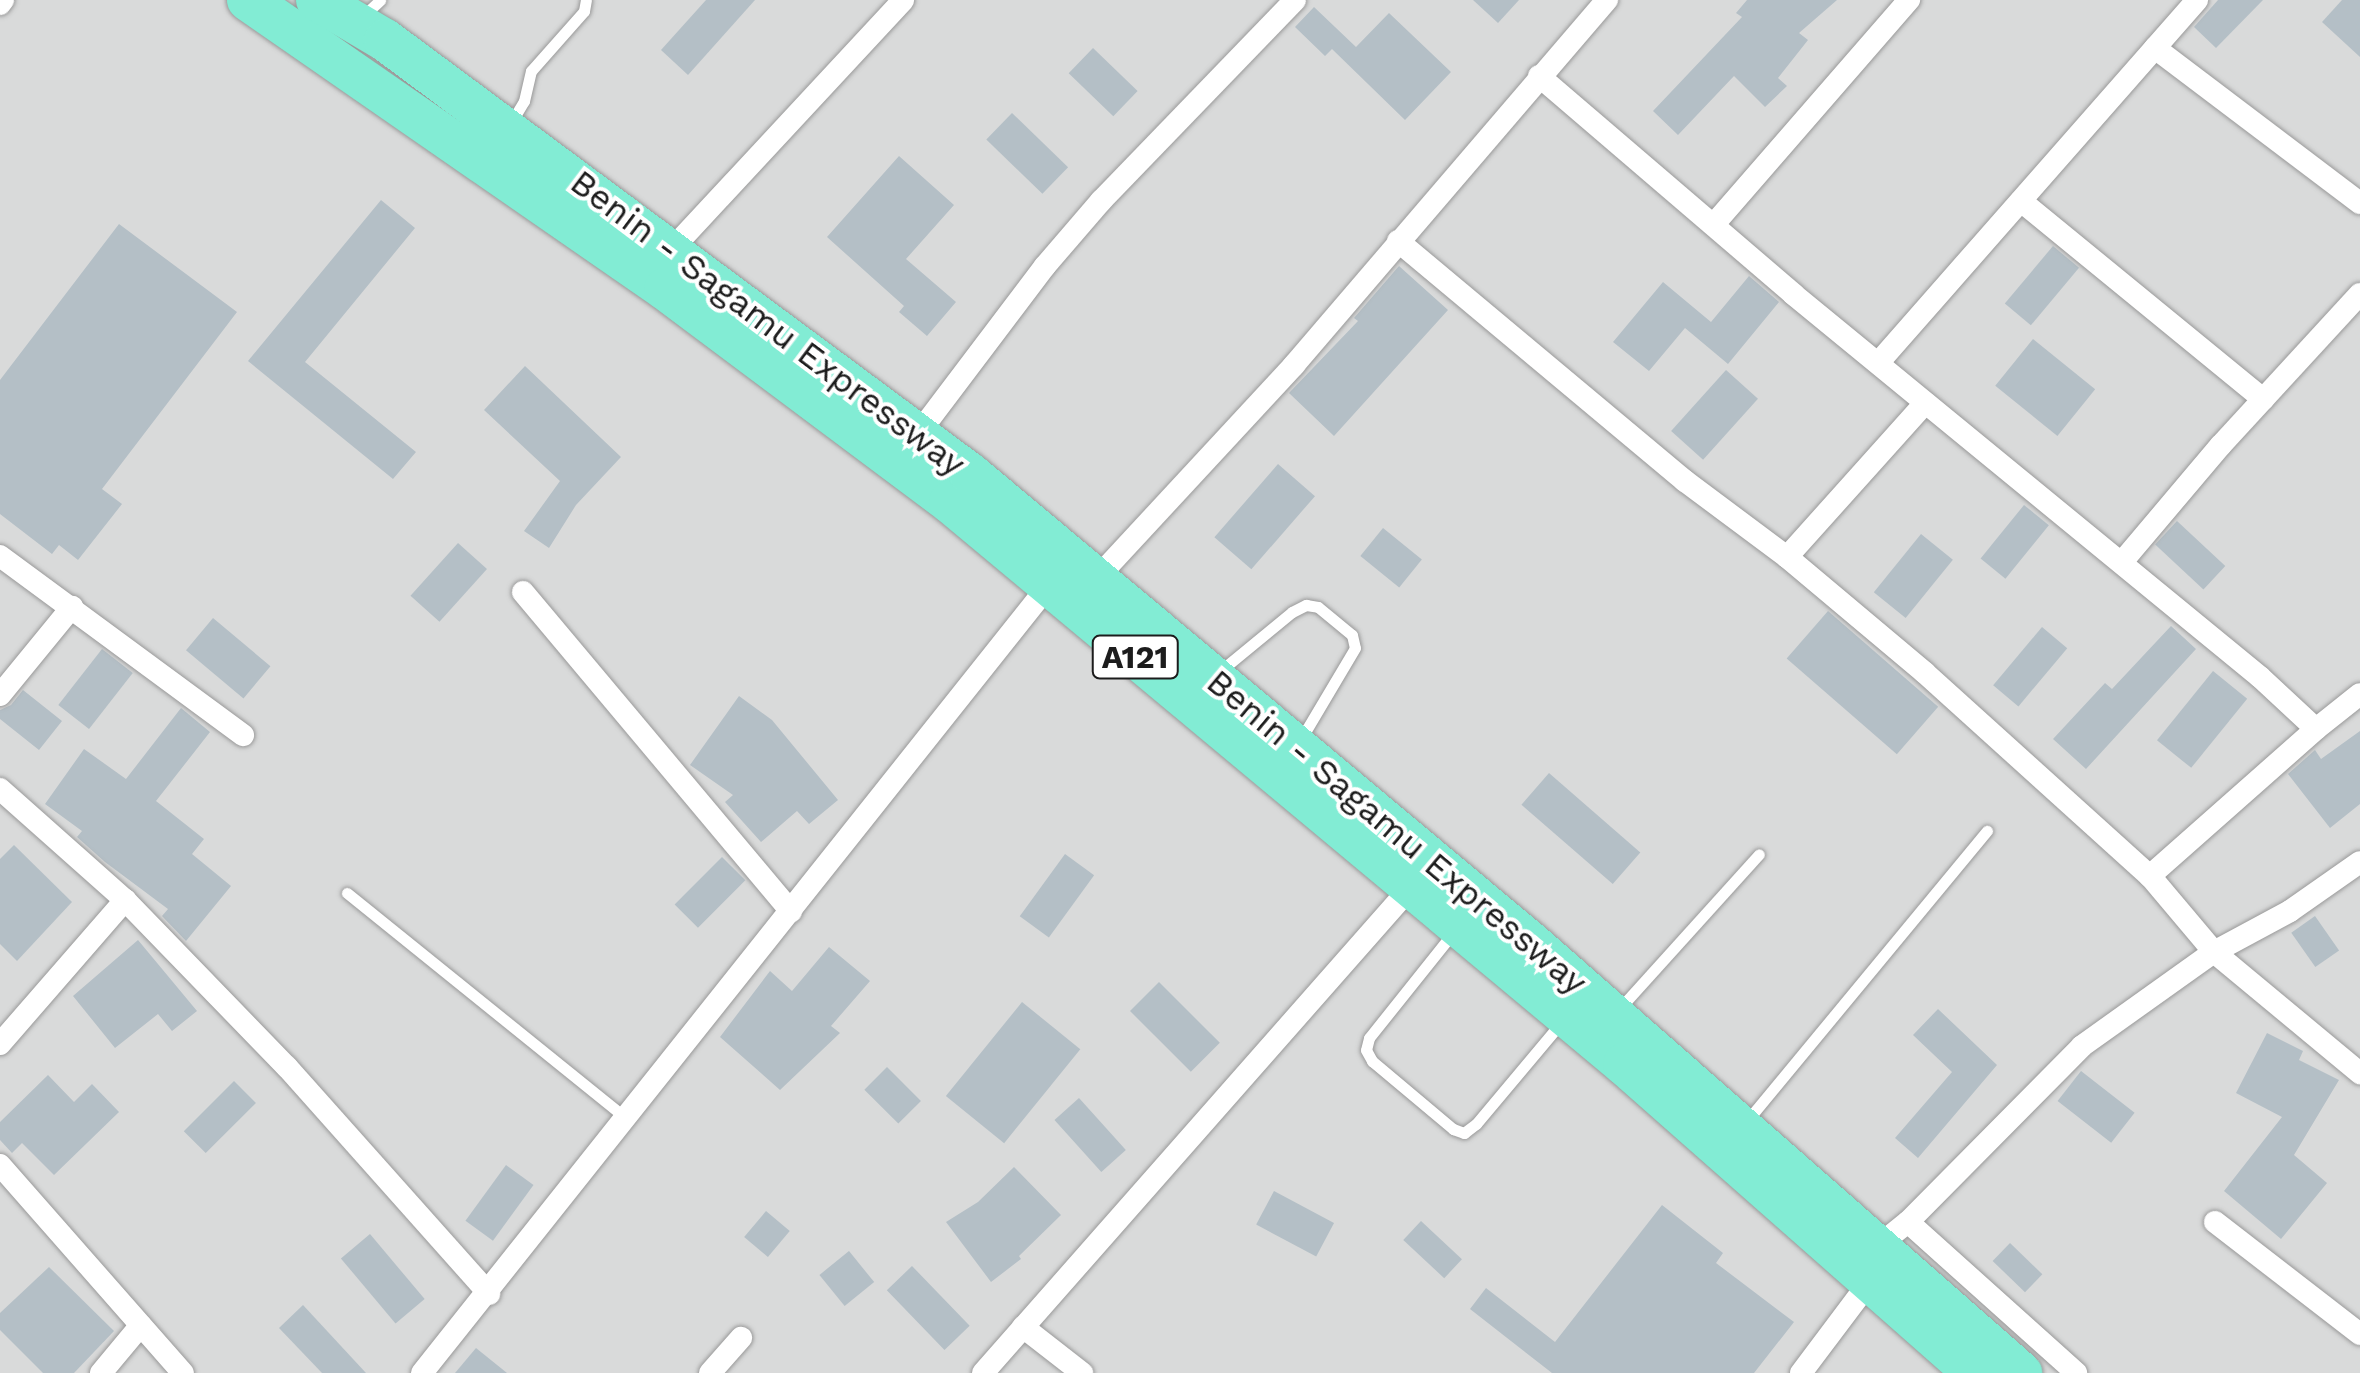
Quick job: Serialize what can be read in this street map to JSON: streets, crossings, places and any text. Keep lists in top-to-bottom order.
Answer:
{
  "streets": {
    "highway": ["Benin - Sagamu Expressway", "A121"]
  },
  "crossings": [
    ["Benin - Sagamu Expressway", "A121"]
  ]
}
